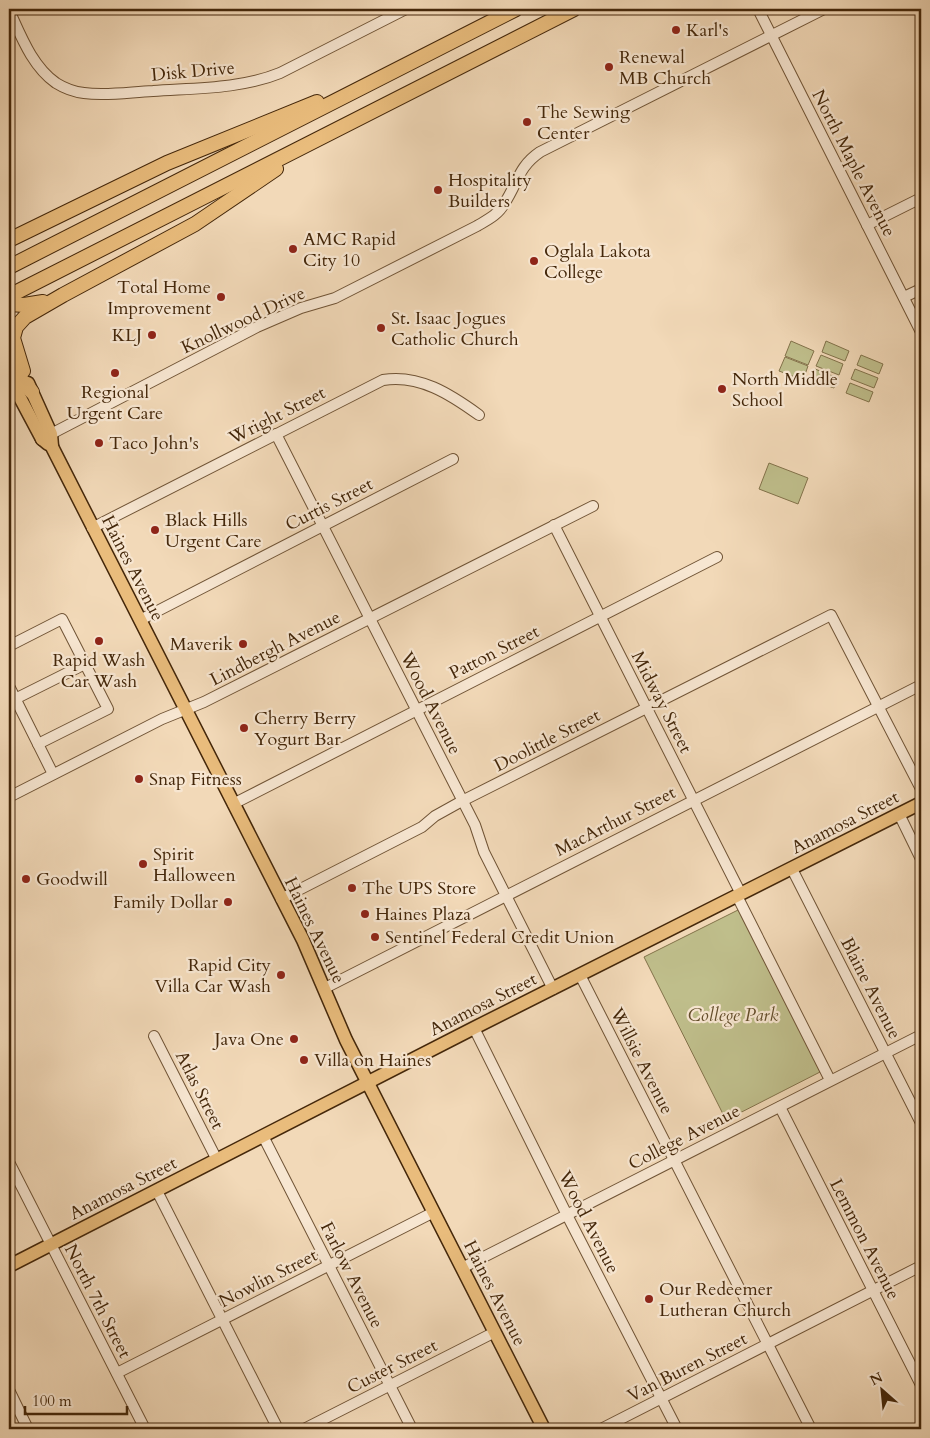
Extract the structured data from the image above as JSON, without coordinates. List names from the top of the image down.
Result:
{
  "streets": {
    "main road": ["Haines Avenue", "Anamosa Street"],
    "street": [
      "Disk Drive",
      "North Maple Avenue",
      "Knollwood Drive",
      "Wright Street",
      "Curtis Street",
      "Lindbergh Avenue",
      "Patton Street",
      "Midway Street",
      "Wood Avenue",
      "Doolittle Street",
      "MacArthur Street",
      "Blaine Avenue",
      "Willsie Avenue",
      "Atlas Street",
      "College Avenue",
      "Lemmon Avenue",
      "Farlow Avenue",
      "Nowlin Street",
      "North 7th Street",
      "Custer Street",
      "Van Buren Street"
    ]
  },
  "crossings": [
    ["North Maple Avenue", "Knollwood Drive"],
    ["Knollwood Drive", "Haines Avenue"],
    ["Wright Street", "Haines Avenue"],
    ["Wright Street", "Wood Avenue"],
    ["Curtis Street", "Haines Avenue"],
    ["Curtis Street", "Wood Avenue"],
    ["Haines Avenue", "Lindbergh Avenue"],
    ["Haines Avenue", "Patton Street"],
    ["Haines Avenue", "Doolittle Street"],
    ["Haines Avenue", "MacArthur Street"],
    ["Haines Avenue", "Anamosa Street"],
    ["Haines Avenue", "College Avenue"],
    ["Haines Avenue", "Nowlin Street"],
    ["Haines Avenue", "Custer Street"],
    ["Lindbergh Avenue", "Midway Street"],
    ["Lindbergh Avenue", "Wood Avenue"],
    ["Patton Street", "Midway Street"],
    ["Patton Street", "Wood Avenue"],
    ["Midway Street", "Doolittle Street"],
    ["Midway Street", "MacArthur Street"],
    ["Midway Street", "Anamosa Street"],
    ["Midway Street", "College Avenue"],
    ["Wood Avenue", "Doolittle Street"],
    ["Wood Avenue", "MacArthur Street"],
    ["Wood Avenue", "Anamosa Street"],
    ["Wood Avenue", "College Avenue"],
    ["Wood Avenue", "Van Buren Street"],
    ["Doolittle Street", "MacArthur Street"],
    ["Anamosa Street", "Blaine Avenue"],
    ["Anamosa Street", "Willsie Avenue"],
    ["Anamosa Street", "Atlas Street"],
    ["Anamosa Street", "Farlow Avenue"],
    ["Anamosa Street", "North 7th Street"],
    ["Blaine Avenue", "College Avenue"],
    ["Willsie Avenue", "College Avenue"],
    ["Willsie Avenue", "Van Buren Street"],
    ["College Avenue", "Lemmon Avenue"],
    ["Lemmon Avenue", "Van Buren Street"],
    ["Farlow Avenue", "Nowlin Street"],
    ["Farlow Avenue", "Custer Street"],
    ["Nowlin Street", "North 7th Street"]
  ],
  "parks": ["College Park"],
  "places": [
    "Karl's",
    "Renewal MB Church",
    "The Sewing Center",
    "Hospitality Builders",
    "AMC Rapid City 10",
    "Oglala Lakota College",
    "Total Home Improvement",
    "St. Isaac Jogues Catholic Church",
    "KLJ",
    "Regional Urgent Care",
    "North Middle School",
    "Taco John's",
    "Black Hills Urgent Care",
    "Rapid Wash Car Wash",
    "Maverik",
    "Cherry Berry Yogurt Bar",
    "Snap Fitness",
    "Spirit Halloween",
    "Goodwill",
    "The UPS Store",
    "Family Dollar",
    "Haines Plaza",
    "Sentinel Federal Credit Union",
    "Rapid City Villa Car Wash",
    "Java One",
    "Villa on Haines",
    "Our Redeemer Lutheran Church"
  ],
  "scale_bar": "100 m",
  "north": "top left"
}
